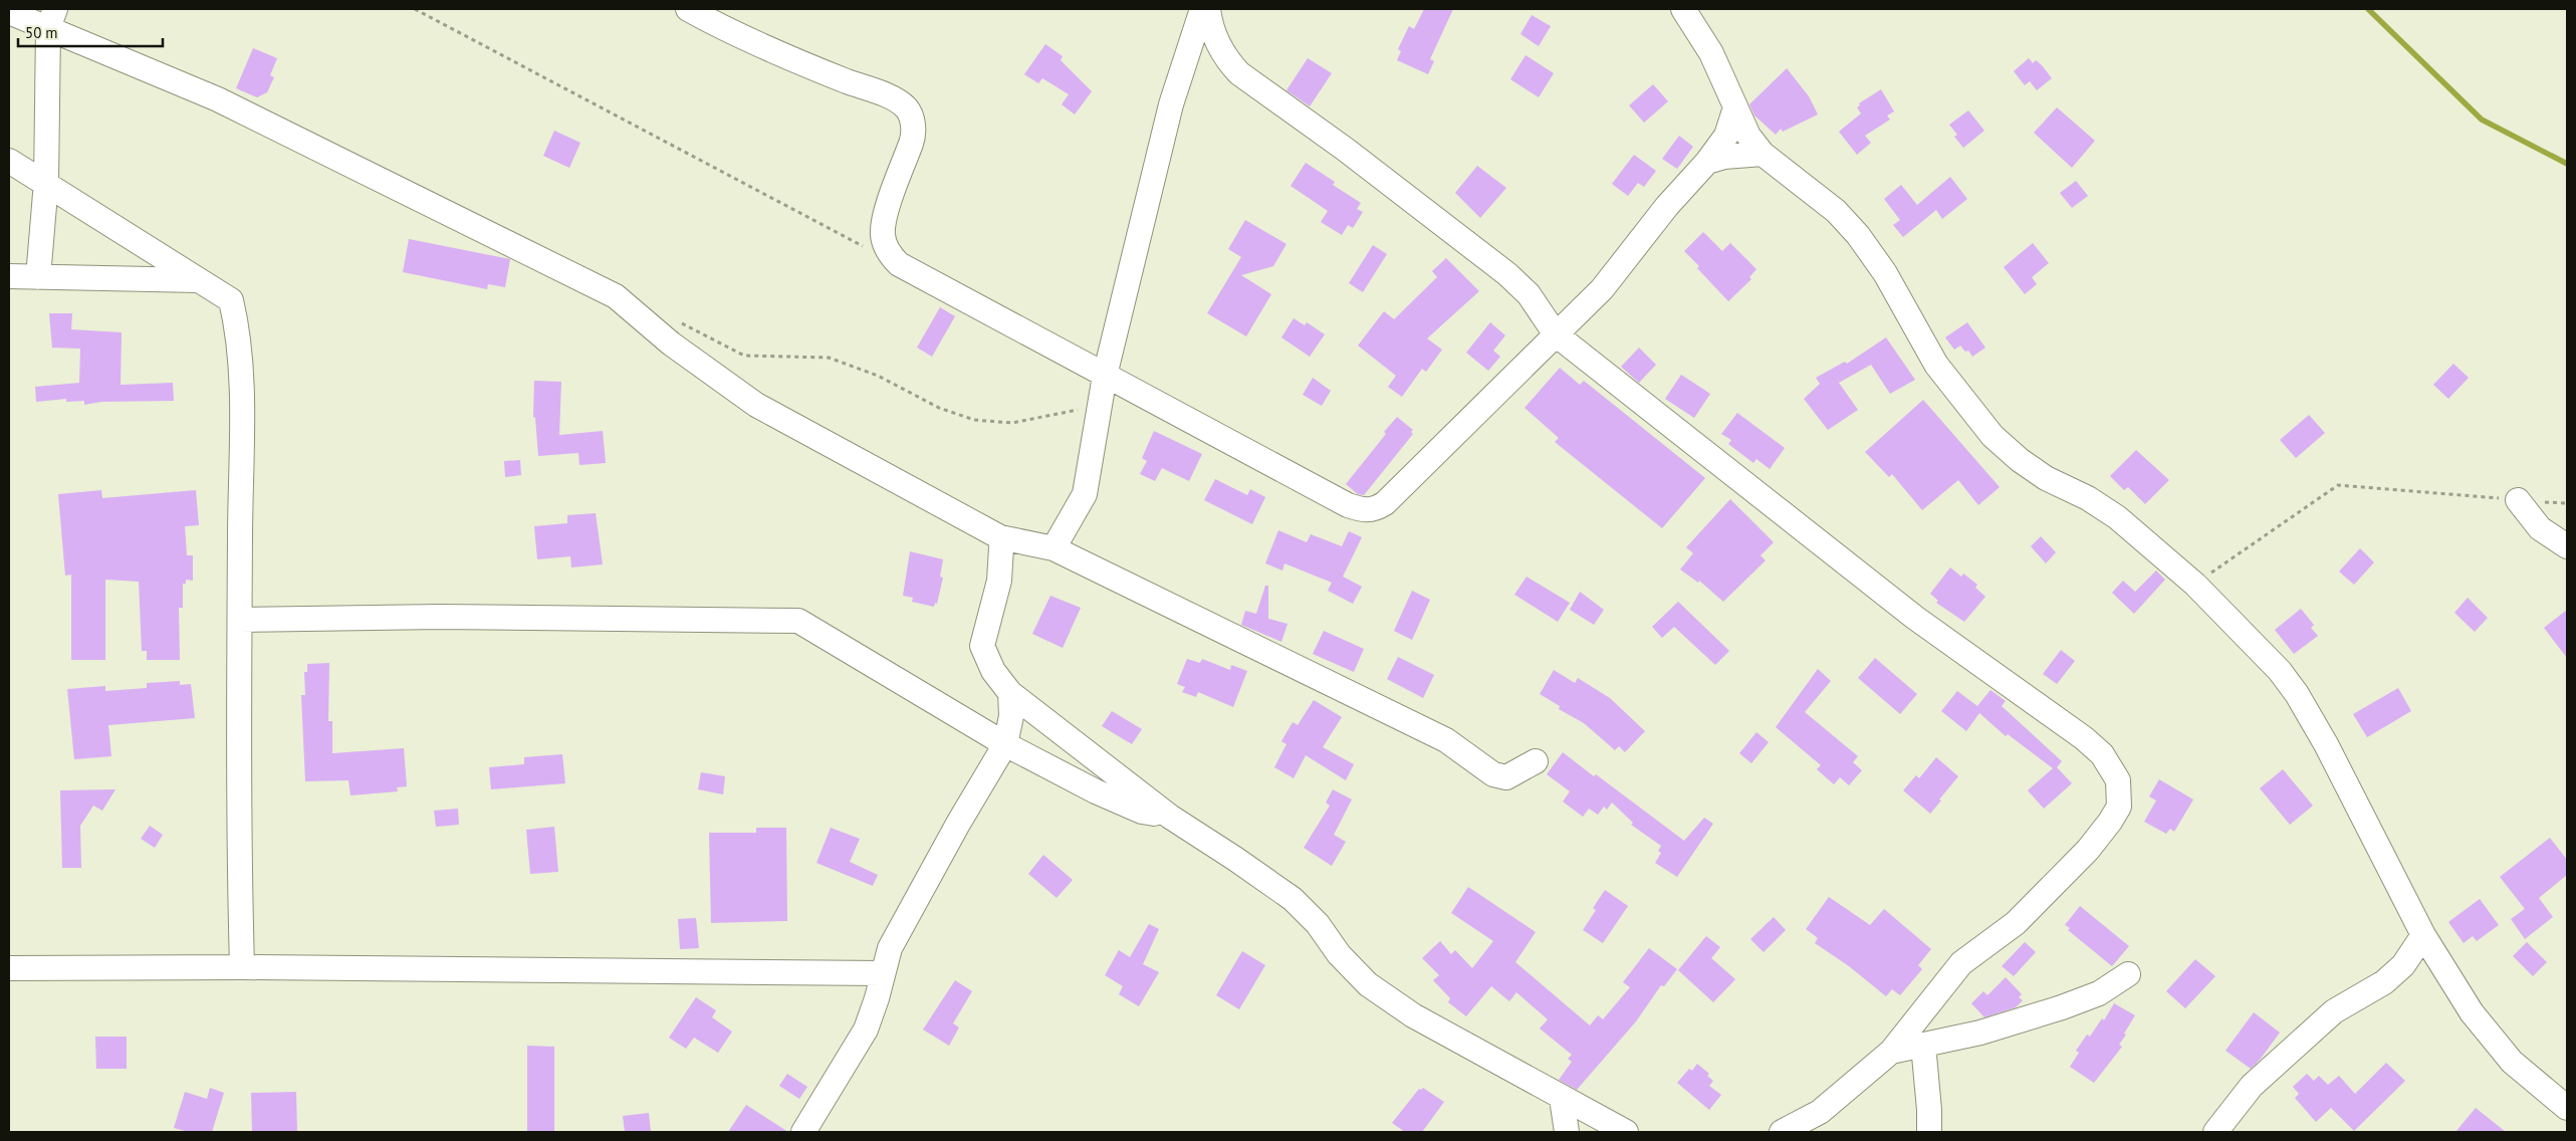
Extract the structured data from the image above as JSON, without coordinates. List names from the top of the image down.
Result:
{
  "scale_bar": "50 m"
}
